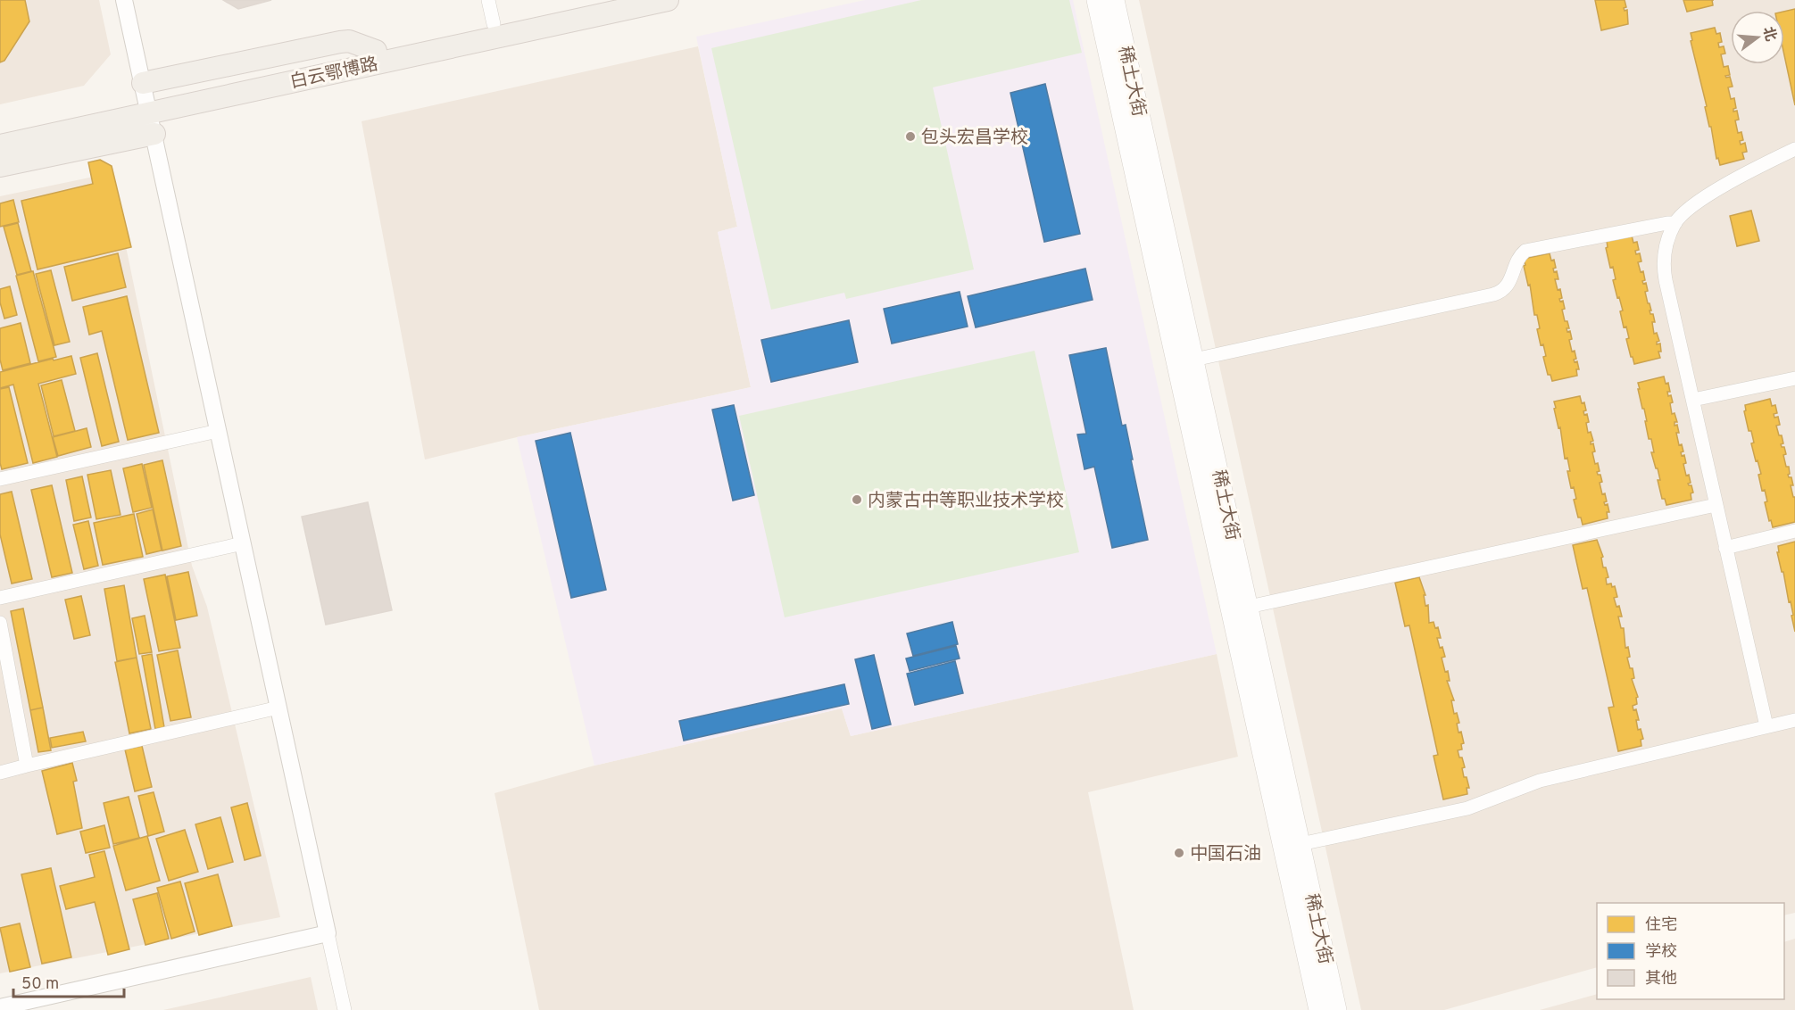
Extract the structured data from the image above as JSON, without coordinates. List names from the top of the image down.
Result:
{
  "streets": {
    "main road": ["白云鄂博路", "稀土大街"]
  },
  "places": ["包头宏昌学校", "内蒙古中等职业技术学校", "中国石油"],
  "legend": ["住宅", "学校", "其他"],
  "scale_bar": "50 m",
  "north": "right"
}
